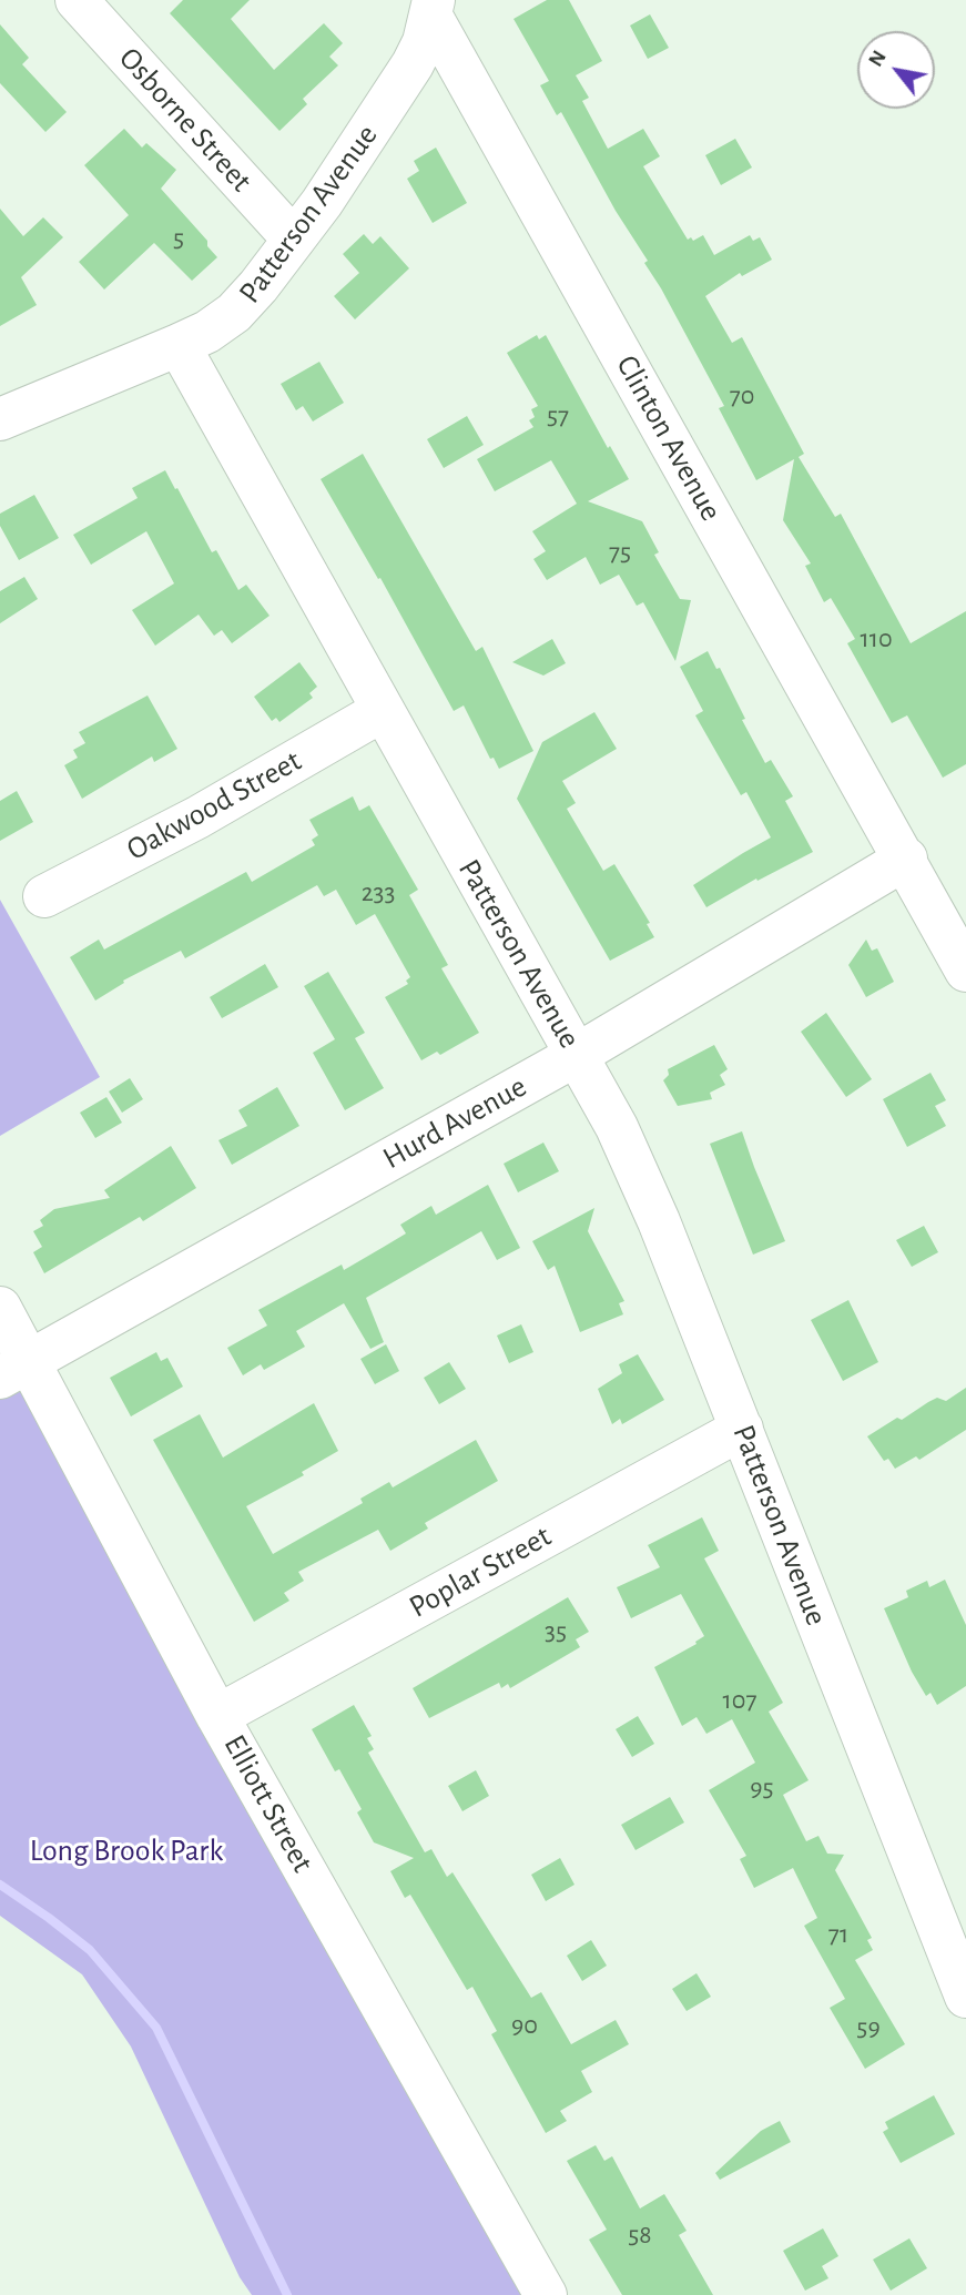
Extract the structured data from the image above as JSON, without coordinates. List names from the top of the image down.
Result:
{
  "streets": {
    "street": [
      "Osborne Street",
      "Patterson Avenue",
      "Clinton Avenue",
      "Oakwood Street",
      "Hurd Avenue",
      "Poplar Street",
      "Elliott Street"
    ]
  },
  "crossings": [
    ["Osborne Street", "Patterson Avenue"],
    ["Patterson Avenue", "Clinton Avenue"],
    ["Patterson Avenue", "Oakwood Street"],
    ["Patterson Avenue", "Hurd Avenue"],
    ["Patterson Avenue", "Poplar Street"],
    ["Clinton Avenue", "Hurd Avenue"],
    ["Hurd Avenue", "Elliott Street"],
    ["Poplar Street", "Elliott Street"]
  ],
  "parks": ["Long Brook Park"],
  "house_numbers": [
    "5",
    "70",
    "57",
    "75",
    "110",
    "233",
    "35",
    "107",
    "95",
    "71",
    "90",
    "59",
    "58"
  ],
  "north": "top left"
}
